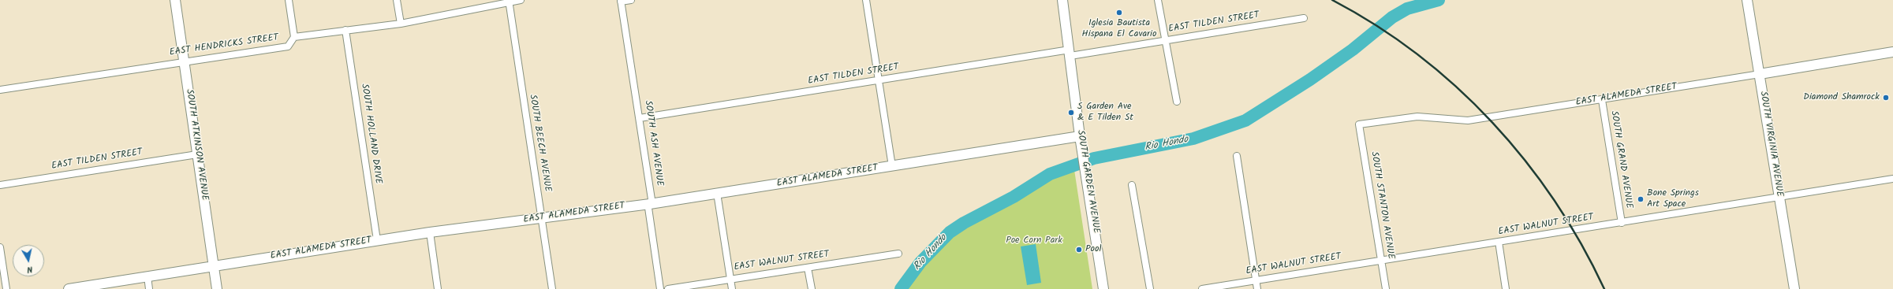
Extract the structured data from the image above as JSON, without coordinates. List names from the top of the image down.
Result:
{
  "streets": {
    "street": [
      "EAST TILDEN STREET",
      "EAST HENDRICKS STREET",
      "EAST ALAMEDA STREET",
      "SOUTH HOLLAND DRIVE",
      "SOUTH BEECH AVENUE",
      "SOUTH ASH AVENUE",
      "SOUTH VIRGINIA AVENUE",
      "SOUTH ATKINSON AVENUE",
      "SOUTH GRAND AVENUE",
      "SOUTH GARDEN AVENUE",
      "SOUTH STANTON AVENUE",
      "EAST WALNUT STREET"
    ]
  },
  "crossings": [
    ["EAST TILDEN STREET", "SOUTH ASH AVENUE"],
    ["EAST TILDEN STREET", "SOUTH ATKINSON AVENUE"],
    ["EAST TILDEN STREET", "SOUTH GARDEN AVENUE"],
    ["EAST HENDRICKS STREET", "SOUTH ATKINSON AVENUE"],
    ["EAST ALAMEDA STREET", "SOUTH HOLLAND DRIVE"],
    ["EAST ALAMEDA STREET", "SOUTH BEECH AVENUE"],
    ["EAST ALAMEDA STREET", "SOUTH ASH AVENUE"],
    ["EAST ALAMEDA STREET", "SOUTH VIRGINIA AVENUE"],
    ["EAST ALAMEDA STREET", "SOUTH ATKINSON AVENUE"],
    ["EAST ALAMEDA STREET", "SOUTH GRAND AVENUE"],
    ["EAST ALAMEDA STREET", "SOUTH GARDEN AVENUE"],
    ["EAST ALAMEDA STREET", "SOUTH STANTON AVENUE"],
    ["SOUTH VIRGINIA AVENUE", "EAST WALNUT STREET"],
    ["SOUTH GRAND AVENUE", "EAST WALNUT STREET"],
    ["SOUTH STANTON AVENUE", "EAST WALNUT STREET"]
  ],
  "water": ["Rio Hondo"],
  "parks": ["Poe Corn Park"],
  "places": [
    "Iglesia Bautista Hispana El Cavario",
    "Diamond Shamrock",
    "S Garden Ave & E Tilden St",
    "Bone Springs Art Space",
    "Pool"
  ],
  "north": "bottom"
}
